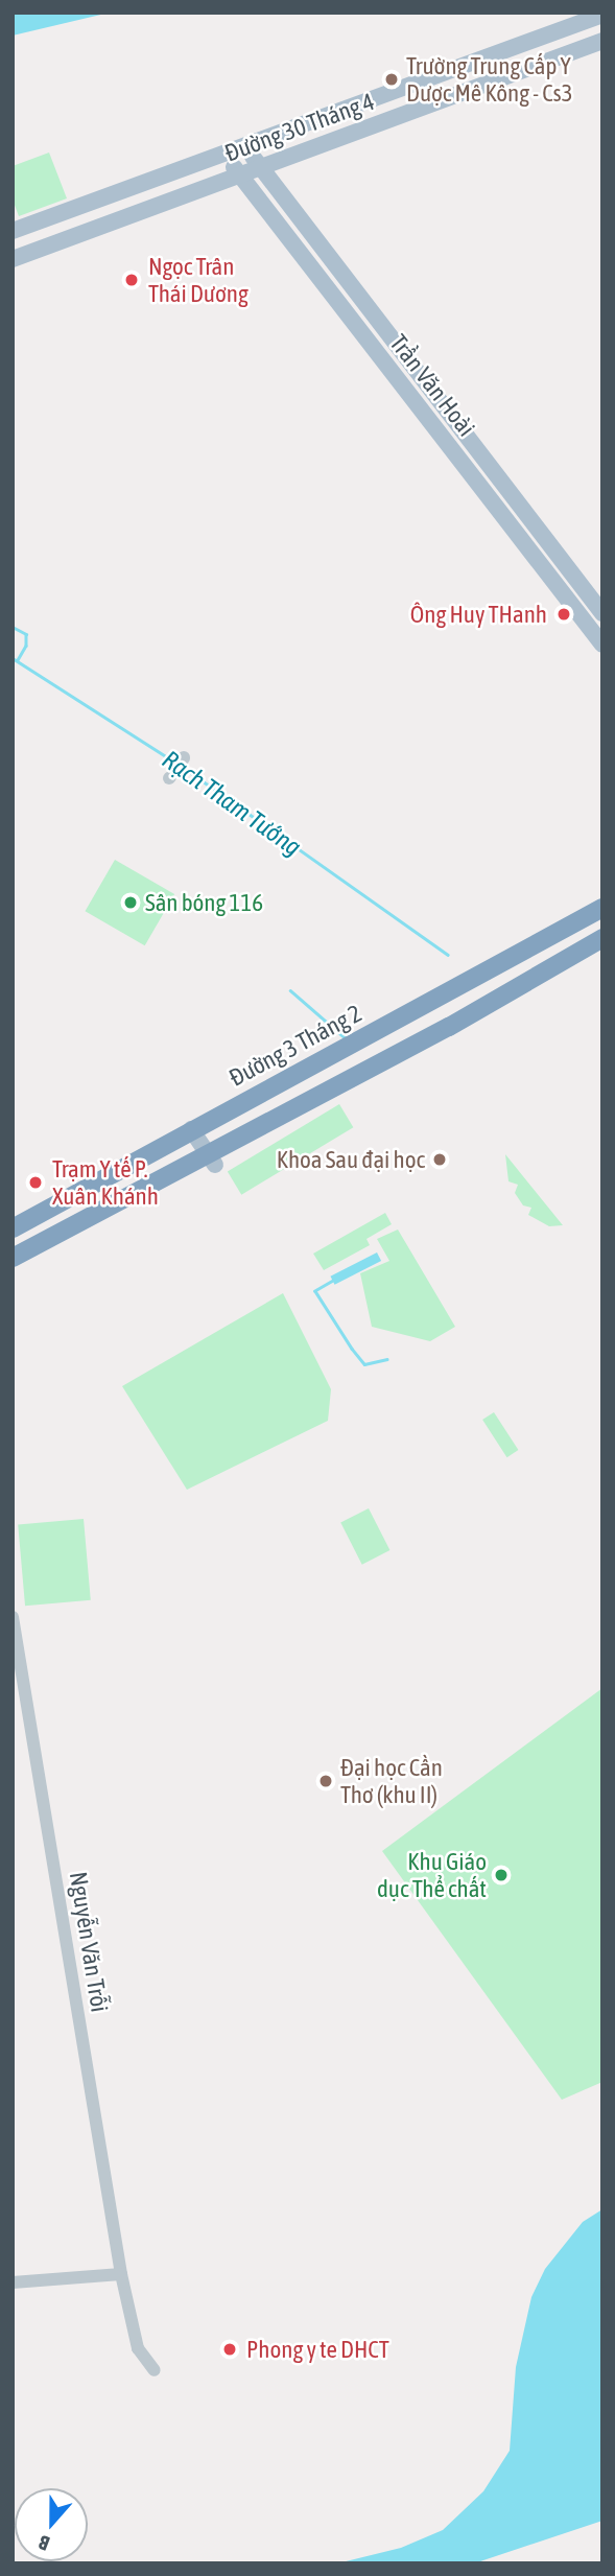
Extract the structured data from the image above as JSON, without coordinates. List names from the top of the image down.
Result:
{
  "streets": {
    "highway": ["Đường 3 Tháng 2"],
    "main road": ["Đường 30 Tháng 4", "Trần Văn Hoài"],
    "street": ["Nguyễn Văn Trỗi"]
  },
  "crossings": [
    ["Đường 30 Tháng 4", "Trần Văn Hoài"]
  ],
  "water": ["Rạch Tham Tướng"],
  "places": [
    "Trường Trung Cấp Y Dược Mê Kông - Cs3",
    "Ngọc Trân Thái Dương",
    "Ông Huy THanh",
    "Sân bóng 116",
    "Khoa Sau đại học",
    "Trạm Y tế P. Xuân Khánh",
    "Đại học Cần Thơ (khu II)",
    "Khu Giáo dục Thể chất",
    "Phong y te DHCT"
  ],
  "north": "bottom"
}
